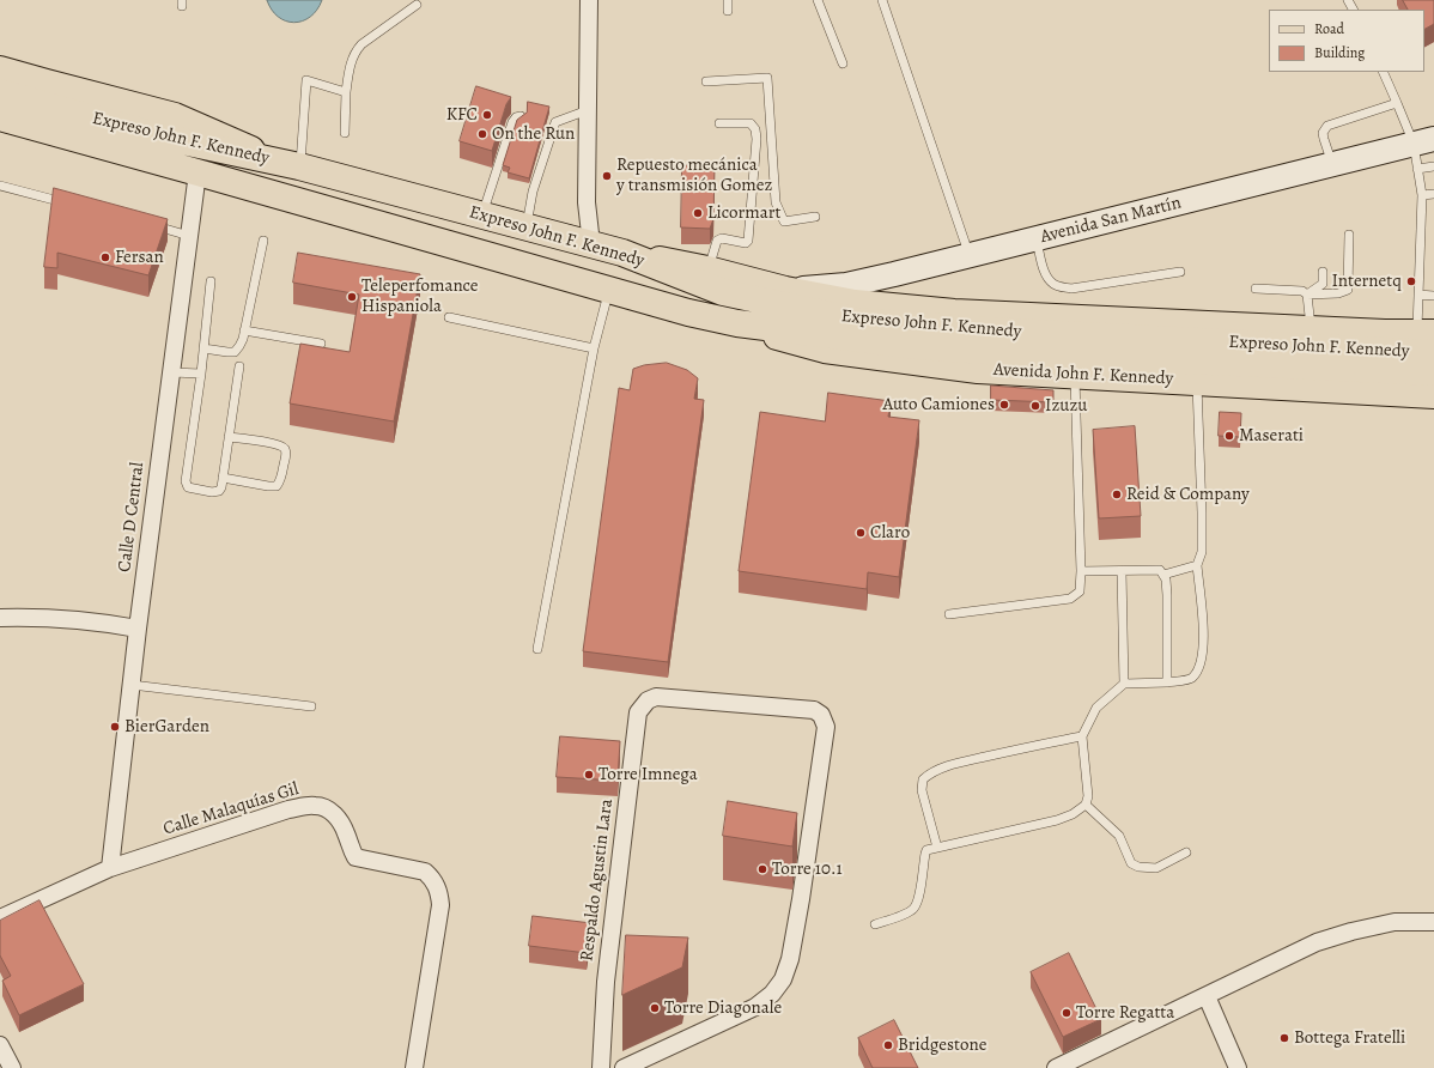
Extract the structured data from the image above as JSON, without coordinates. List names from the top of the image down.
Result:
{
  "streets": {
    "main road": ["Expreso John F. Kennedy", "Avenida San Martín", "Avenida John F. Kennedy"],
    "street": ["Calle D Central", "Calle Malaquías Gil", "Respaldo Agustin Lara"]
  },
  "crossings": [
    ["Expreso John F. Kennedy", "Avenida John F. Kennedy"],
    ["Expreso John F. Kennedy", "Calle D Central"],
    ["Calle D Central", "Calle Malaquías Gil"]
  ],
  "places": [
    "KFC",
    "On the Run",
    "Repuesto mecánica y transmisión Gomez",
    "Licormart",
    "Fersan",
    "Internetq",
    "Teleperfomance Hispaniola",
    "Auto Camiones",
    "Izuzu",
    "Maserati",
    "Reid & Company",
    "Claro",
    "BierGarden",
    "Torre Imnega",
    "Torre 10.1",
    "Torre Diagonale",
    "Torre Regatta",
    "Bottega Fratelli",
    "Bridgestone"
  ],
  "legend": ["Road", "Building"]
}
